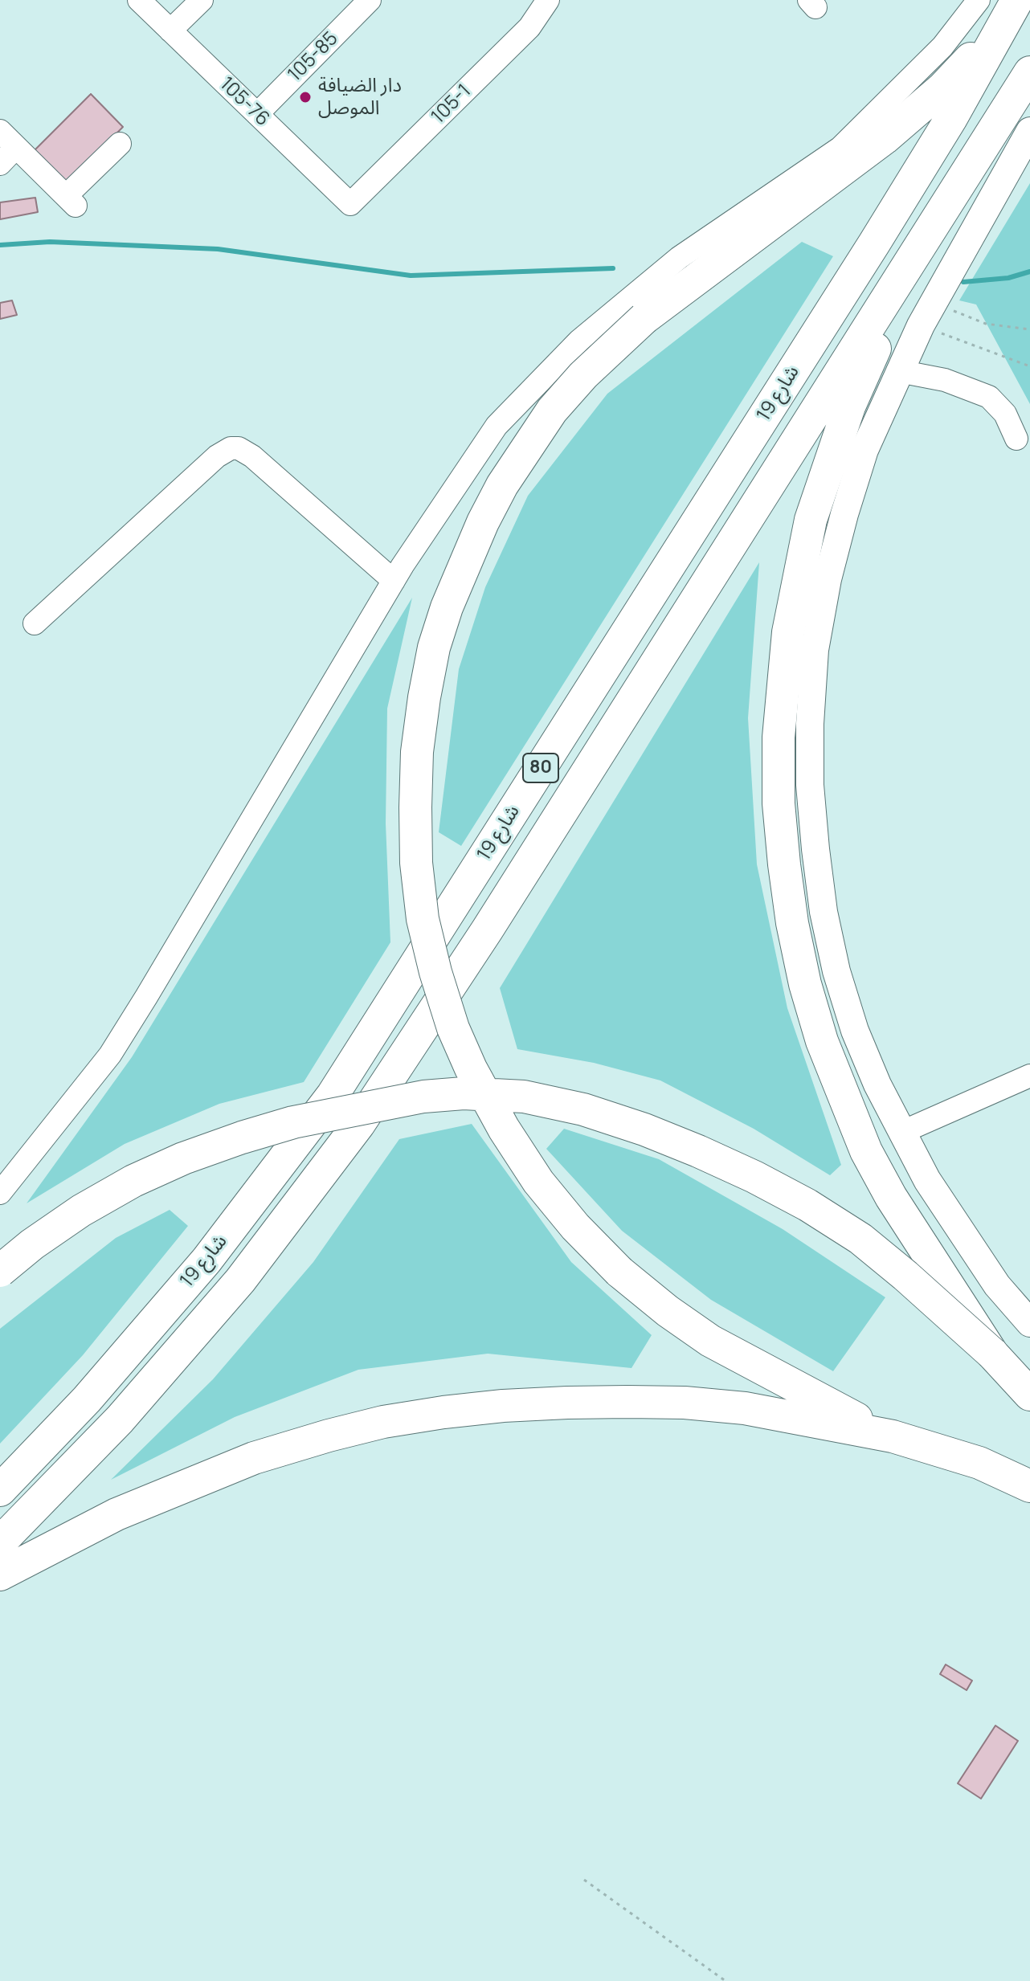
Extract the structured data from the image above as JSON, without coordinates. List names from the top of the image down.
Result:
{
  "streets": {
    "highway": ["شارع 19", "80"],
    "street": ["105-85", "105-76", "105-1"]
  },
  "crossings": [
    ["105-85", "105-76"],
    ["105-76", "105-1"]
  ],
  "places": ["دار الضيافة الموصل"]
}
